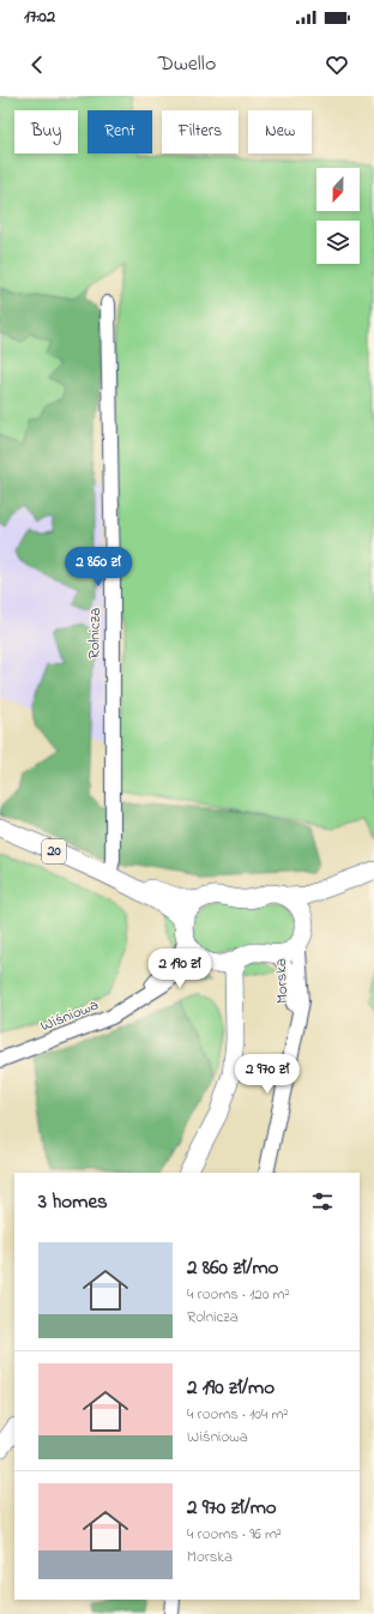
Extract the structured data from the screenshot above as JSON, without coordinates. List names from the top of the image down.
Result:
{
  "streets": {
    "main road": ["20"],
    "street": ["Rolnicza", "Morska", "Wiśniowa"]
  },
  "crossings": [
    ["Rolnicza", "20"],
    ["20", "Morska"],
    ["20", "Wiśniowa"]
  ],
  "north": "bottom",
  "page": {
    "status": "17:02",
    "header": "Dwello",
    "chip": [
      "Buy",
      "Rent",
      "Filters",
      "New"
    ],
    "price": ["2 860 zł", "2 190 zł", "2 970 zł"],
    "heading": "3 homes",
    "list": [
      {
        "name": "2 860 zł/mo",
        "note": "4 rooms · 120 m² · Rolnicza"
      },
      {
        "name": "2 190 zł/mo",
        "note": "4 rooms · 104 m² · Wiśniowa"
      },
      {
        "name": "2 970 zł/mo",
        "note": "4 rooms · 96 m² · Morska"
      }
    ]
  }
}
